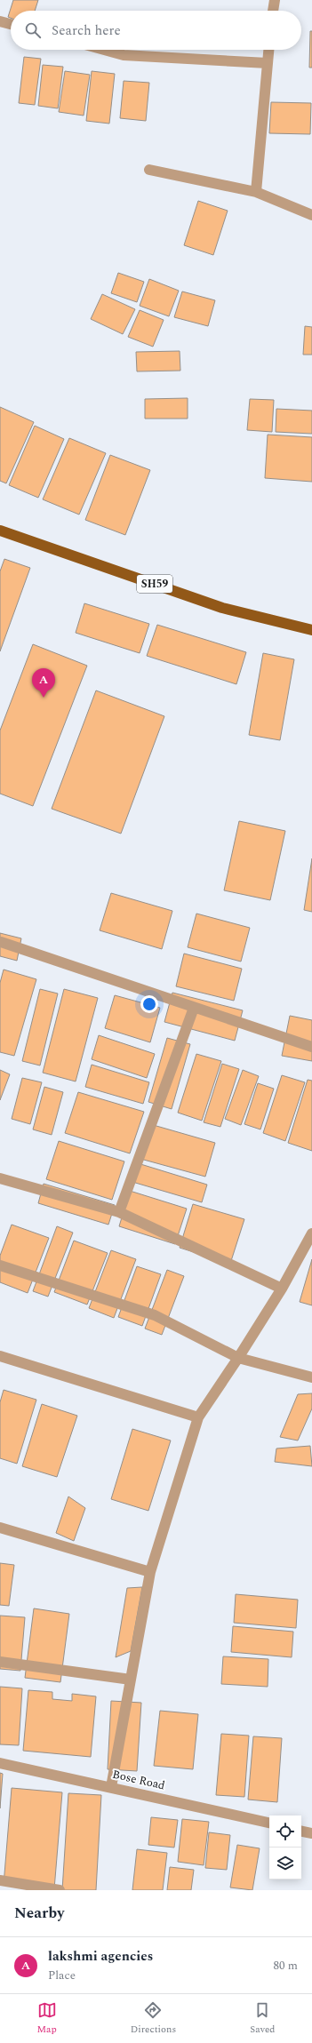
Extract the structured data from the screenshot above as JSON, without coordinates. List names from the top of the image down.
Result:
{
  "streets": {
    "main road": ["SH59"],
    "street": ["Bose Road"]
  },
  "page": {
    "search": "Search here",
    "pins": "A",
    "heading": "Nearby",
    "list": [
      {
        "mark": "A",
        "name": "lakshmi agencies",
        "note": "Place",
        "value": "80 m"
      }
    ],
    "nav": ["Map", "Directions", "Saved"]
  }
}
